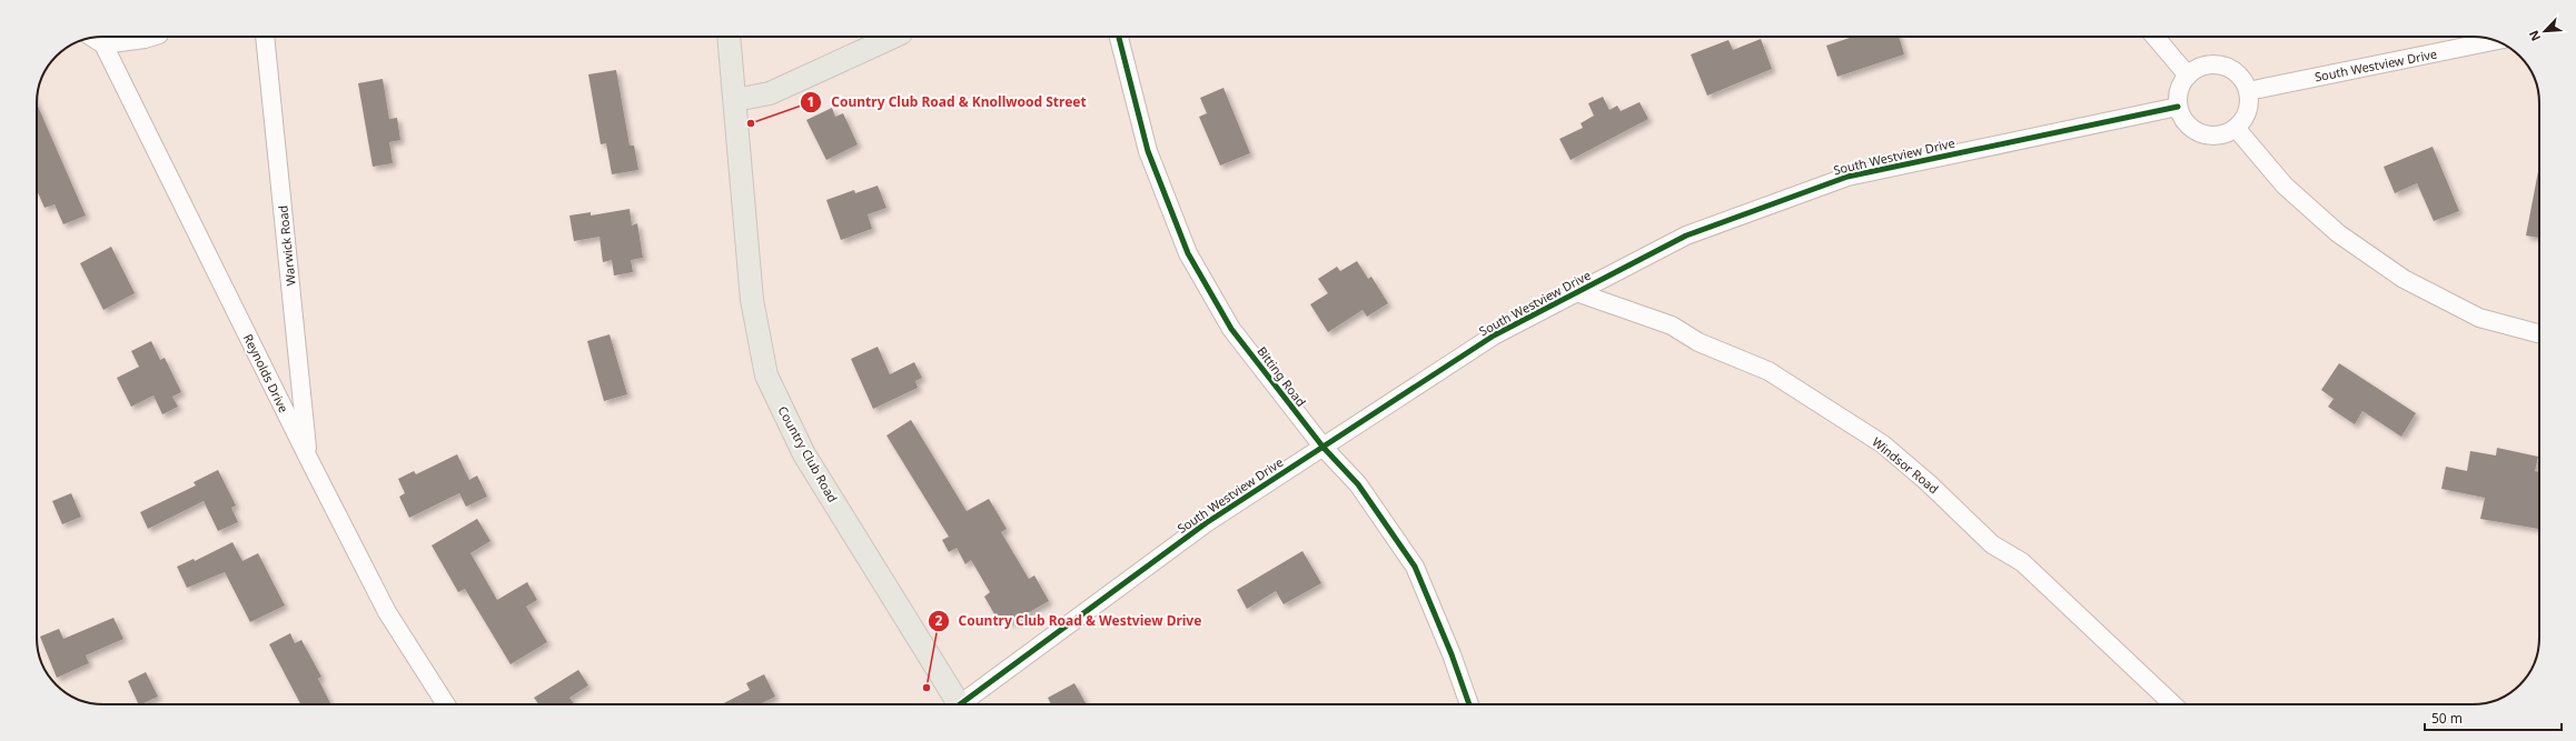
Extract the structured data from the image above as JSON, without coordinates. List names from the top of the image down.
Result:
{
  "streets": {
    "main road": ["Country Club Road"],
    "street": [
      "South Westview Drive",
      "Warwick Road",
      "Reynolds Drive",
      "Bitting Road",
      "Windsor Road"
    ]
  },
  "crossings": [
    ["South Westview Drive", "Bitting Road"],
    ["South Westview Drive", "Windsor Road"],
    ["Warwick Road", "Reynolds Drive"]
  ],
  "places": ["Country Club Road & Knollwood Street", "Country Club Road & Westview Drive"],
  "scale_bar": "50 m",
  "north": "bottom left"
}
